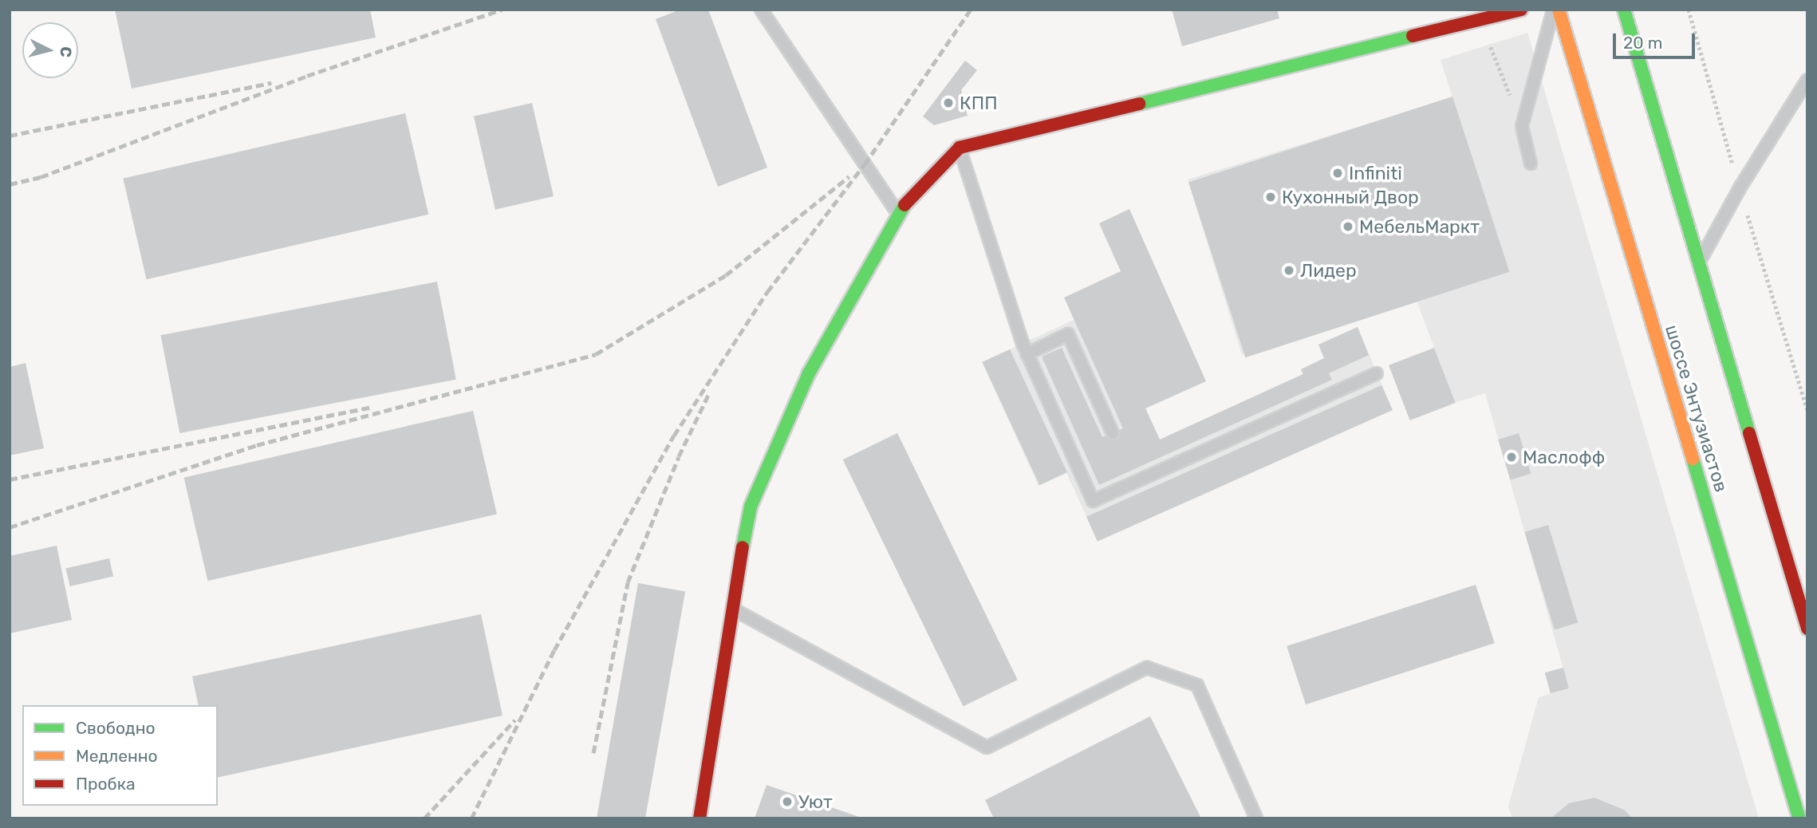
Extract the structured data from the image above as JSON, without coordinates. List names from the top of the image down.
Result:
{
  "streets": {
    "main road": ["шоссе Энтузиастов"]
  },
  "places": [
    "КПП",
    "Infiniti",
    "Кухонный Двор",
    "МебельМаркт",
    "Лидер",
    "Маслофф",
    "Уют"
  ],
  "legend": ["Свободно", "Медленно", "Пробка"],
  "scale_bar": "20 m",
  "north": "right"
}
